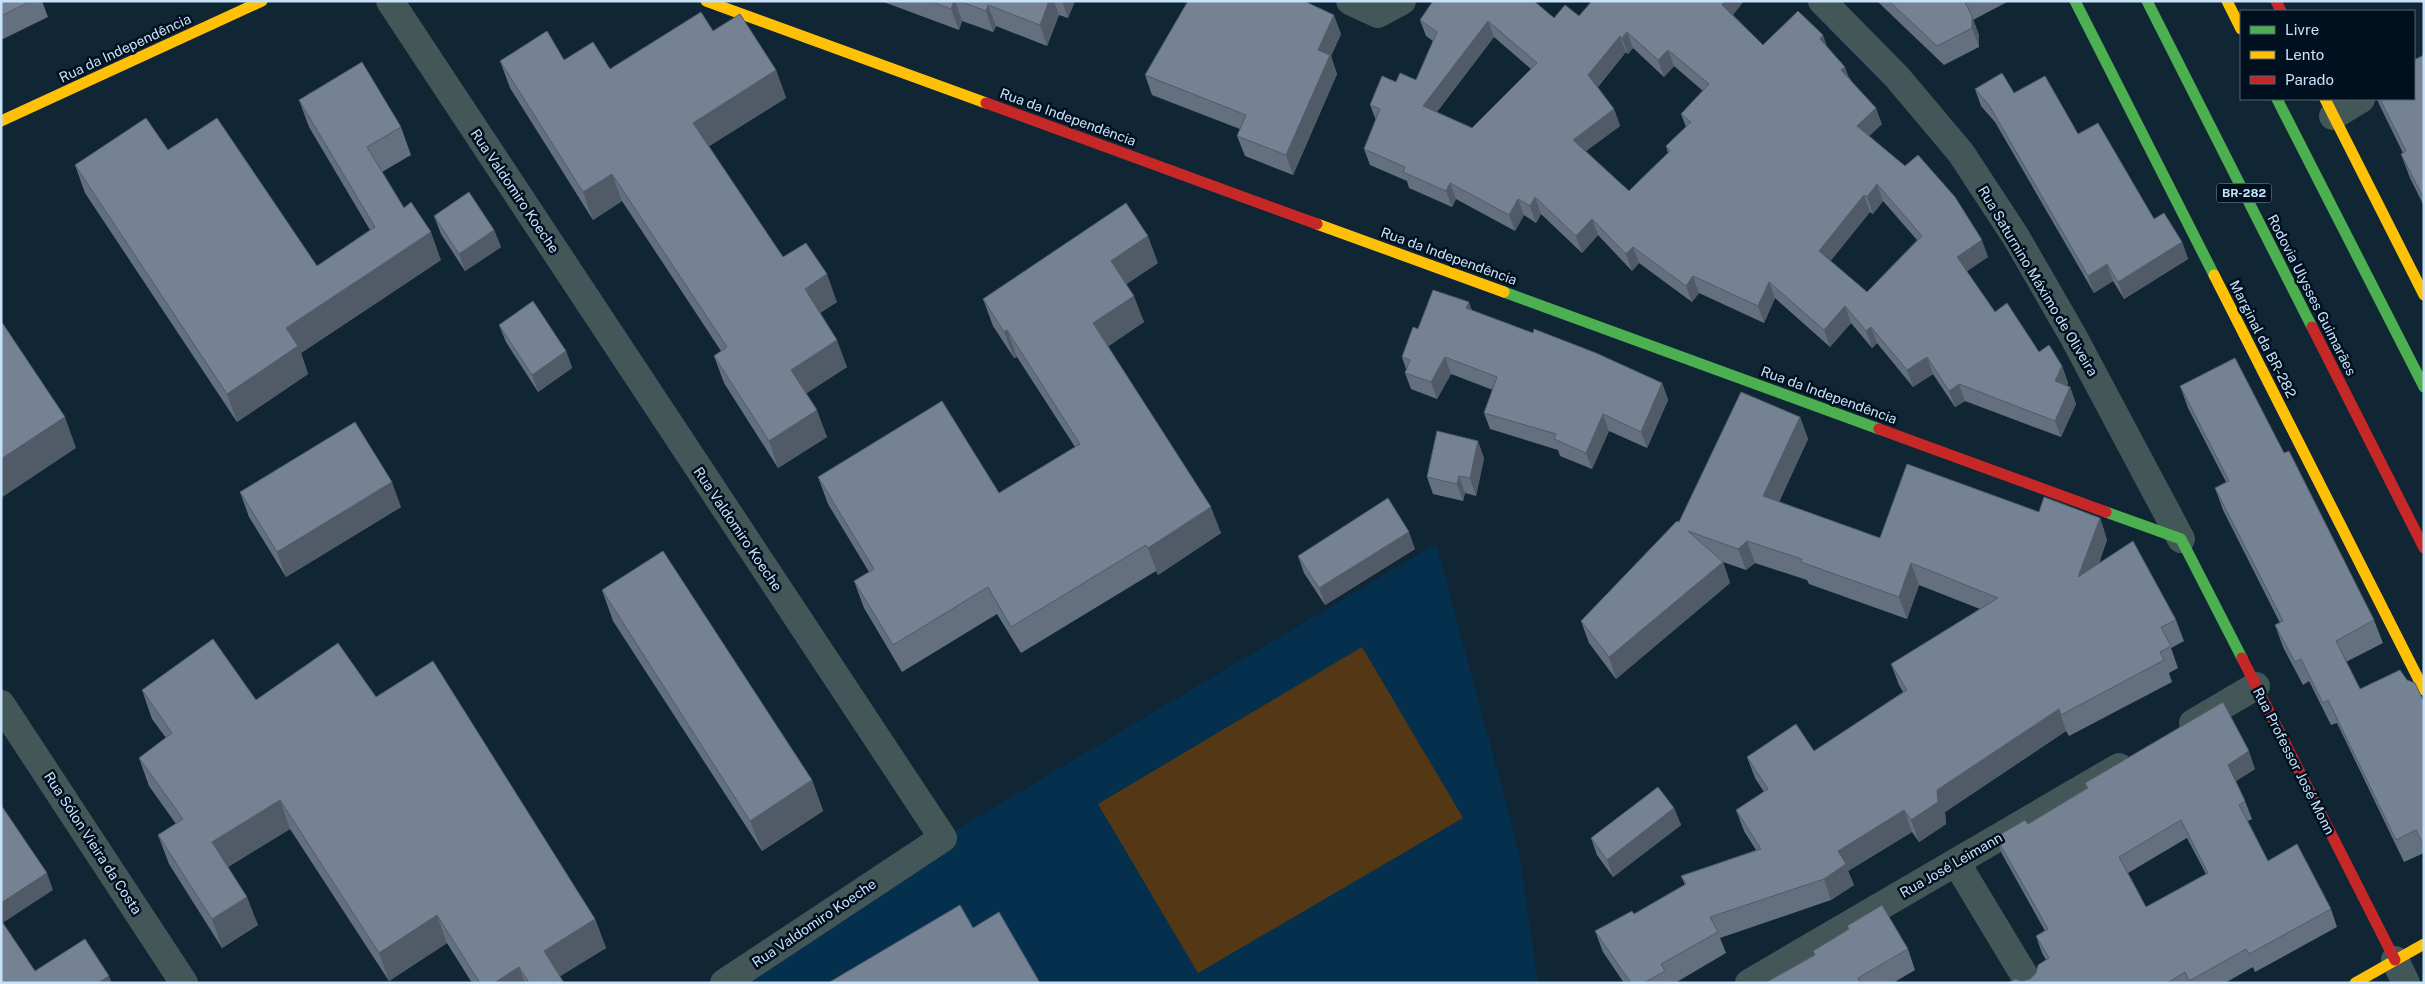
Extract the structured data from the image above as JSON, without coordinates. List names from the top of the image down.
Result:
{
  "streets": {
    "main road": [
      "Rua da Independência",
      "BR-282",
      "Rodovia Ulysses Guimarães",
      "Marginal da BR-282",
      "Rua Professor José Monn"
    ],
    "street": [
      "Rua Valdomiro Koeche",
      "Rua Saturnino Máximo de Oliveira",
      "Rua Sólon Vieira da Costa",
      "Rua José Leimann"
    ]
  },
  "crossings": [
    ["Rua da Independência", "Rua Saturnino Máximo de Oliveira"],
    ["Rua da Independência", "Rua Professor José Monn"],
    ["Rua Saturnino Máximo de Oliveira", "Rua Professor José Monn"]
  ],
  "legend": ["Livre", "Lento", "Parado"]
}
